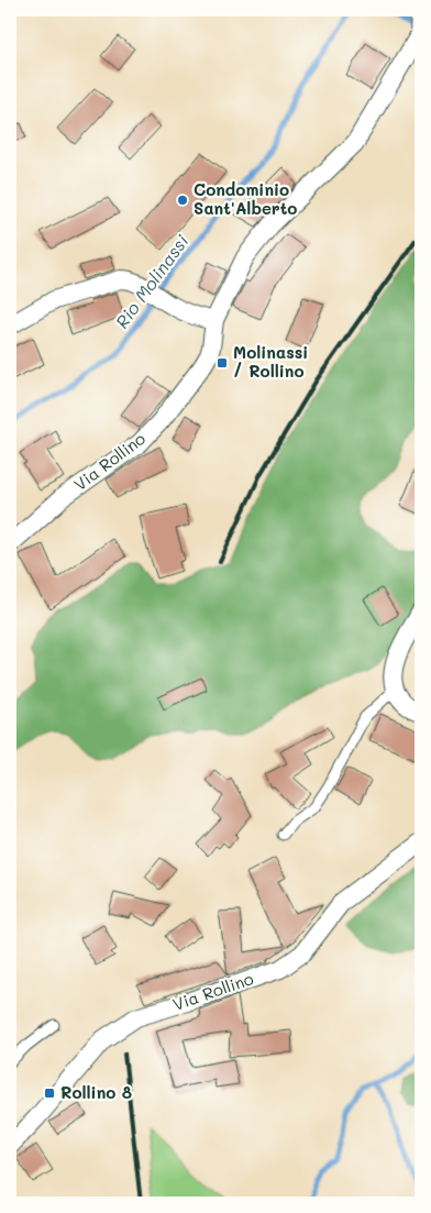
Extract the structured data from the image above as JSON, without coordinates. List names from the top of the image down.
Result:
{
  "streets": {
    "street": ["Via Rollino"]
  },
  "water": ["Rio Molinassi"],
  "places": {
    "other": ["Condominio Sant'Alberto"],
    "transit": ["Molinassi / Rollino", "Rollino 8"]
  }
}
